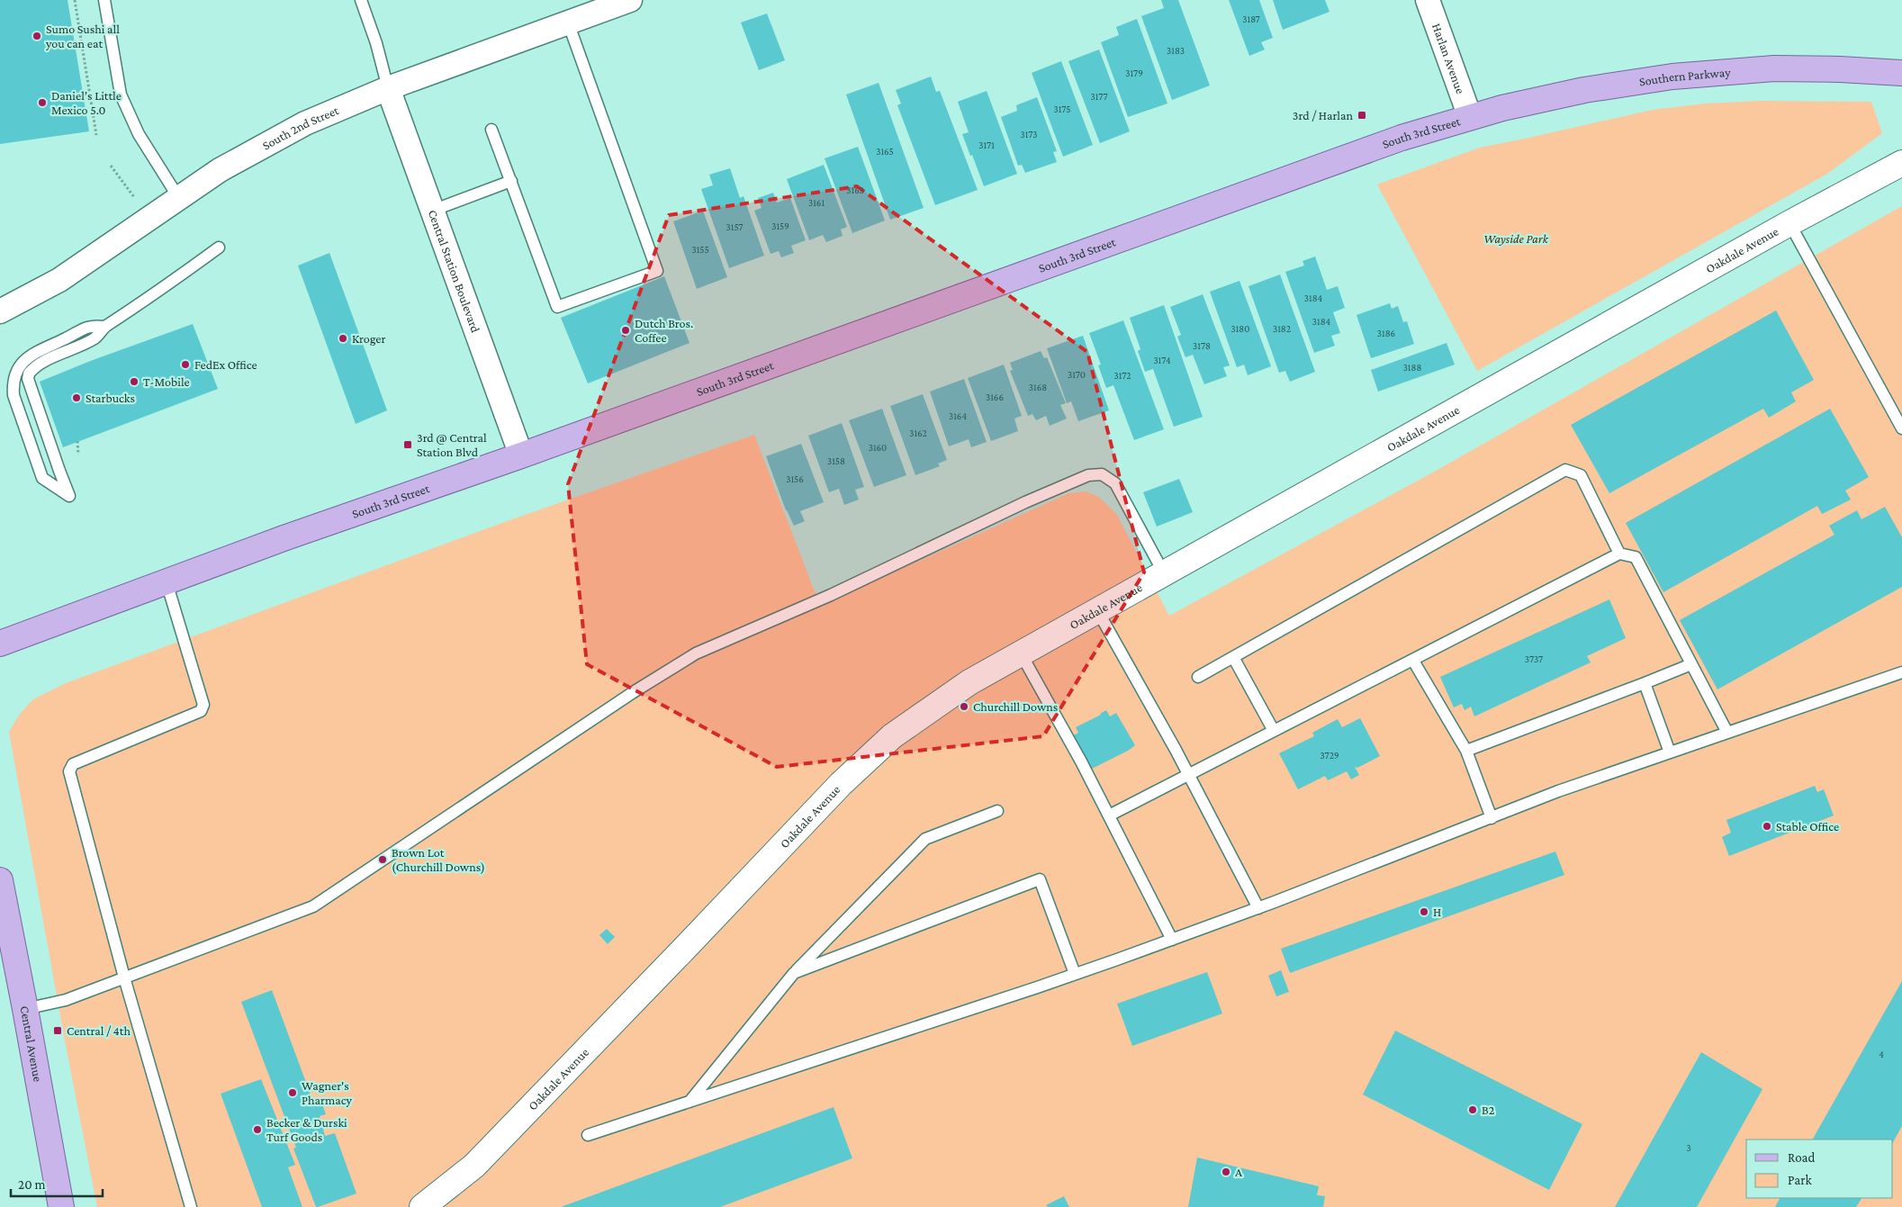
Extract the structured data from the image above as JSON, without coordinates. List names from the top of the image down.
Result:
{
  "streets": {
    "main road": [
      "Southern Parkway",
      "South 3rd Street",
      "Oakdale Avenue",
      "Central Avenue"
    ],
    "street": ["Harlan Avenue", "South 2nd Street", "Central Station Boulevard"]
  },
  "crossings": [
    ["Harlan Avenue", "Southern Parkway"],
    ["Harlan Avenue", "South 3rd Street"],
    ["Southern Parkway", "South 3rd Street"],
    ["South 2nd Street", "Central Station Boulevard"],
    ["South 3rd Street", "Central Station Boulevard"]
  ],
  "parks": ["Wayside Park"],
  "places": {
    "other": [
      "Sumo Sushi all you can eat",
      "Daniel’s Little Mexico 5.0",
      "Dutch Bros. Coffee",
      "Kroger",
      "FedEx Office",
      "T-Mobile",
      "Starbucks",
      "Churchill Downs",
      "Stable Office",
      "Brown Lot (Churchill Downs)",
      "H",
      "Wagner's Pharmacy",
      "B2",
      "Becker & Durski Turf Goods",
      "A"
    ],
    "transit": ["3rd / Harlan", "3rd @ Central Station Blvd", "Central / 4th"]
  },
  "house_numbers": [
    "3187",
    "3183",
    "3179",
    "3177",
    "3175",
    "3173",
    "3171",
    "3165",
    "3163",
    "3161",
    "3159",
    "3157",
    "3155",
    "3184",
    "3184",
    "3180",
    "3182",
    "3186",
    "3178",
    "3174",
    "3188",
    "3170",
    "3172",
    "3168",
    "3166",
    "3164",
    "3162",
    "3160",
    "3158",
    "3156",
    "3737",
    "3729",
    "4",
    "3"
  ],
  "legend": ["Road", "Park"],
  "scale_bar": "20 m"
}
